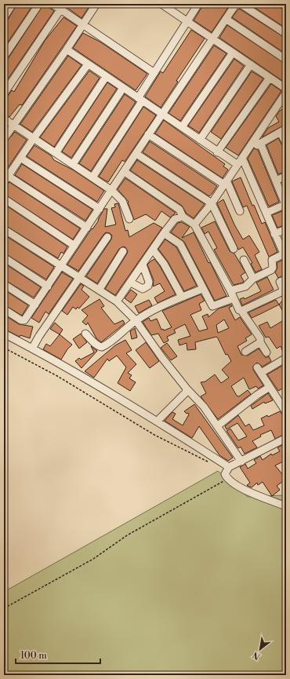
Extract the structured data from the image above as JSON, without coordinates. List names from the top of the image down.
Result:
{
  "scale_bar": "100 m",
  "north": "bottom left"
}
